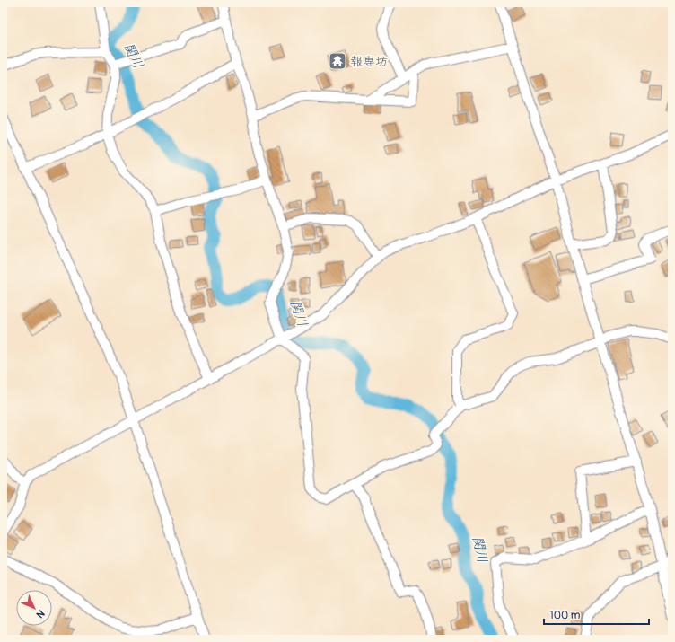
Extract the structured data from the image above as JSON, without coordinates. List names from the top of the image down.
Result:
{
  "water": ["関川"],
  "places": {
    "temple": ["報専坊"]
  },
  "scale_bar": "100 m",
  "north": "bottom right"
}
